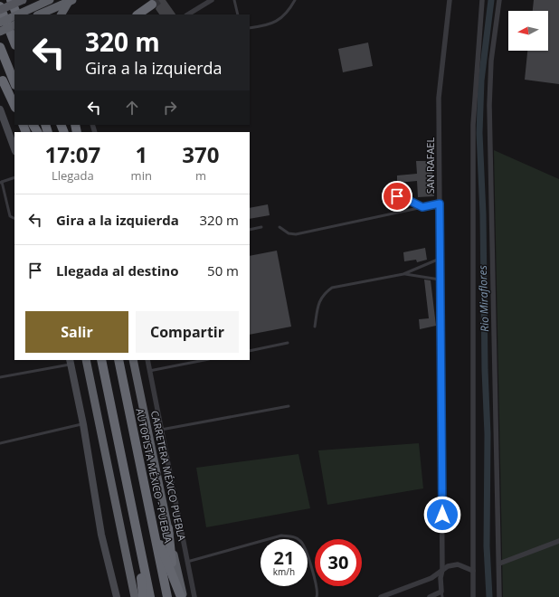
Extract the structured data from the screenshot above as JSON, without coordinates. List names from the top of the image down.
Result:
{
  "streets": {
    "highway": ["AUTOPISTA MÉXICO - PUEBLA", "CARRETERA MÉXICO PUEBLA"],
    "street": ["SAN RAFAEL"]
  },
  "water": ["Rio Miraflores"],
  "north": "left",
  "page": {
    "turn": ["320 m", "Gira a la izquierda"],
    "eta": [
      "17:07",
      "Llegada",
      "1",
      "min",
      "370",
      "m"
    ],
    "list": [
      {
        "name": "Gira a la izquierda",
        "value": "320 m"
      },
      {
        "name": "Llegada al destino",
        "value": "50 m"
      }
    ],
    "buttons": ["Salir", "Compartir"],
    "speed": "21 km/h",
    "limit": "30"
  }
}
